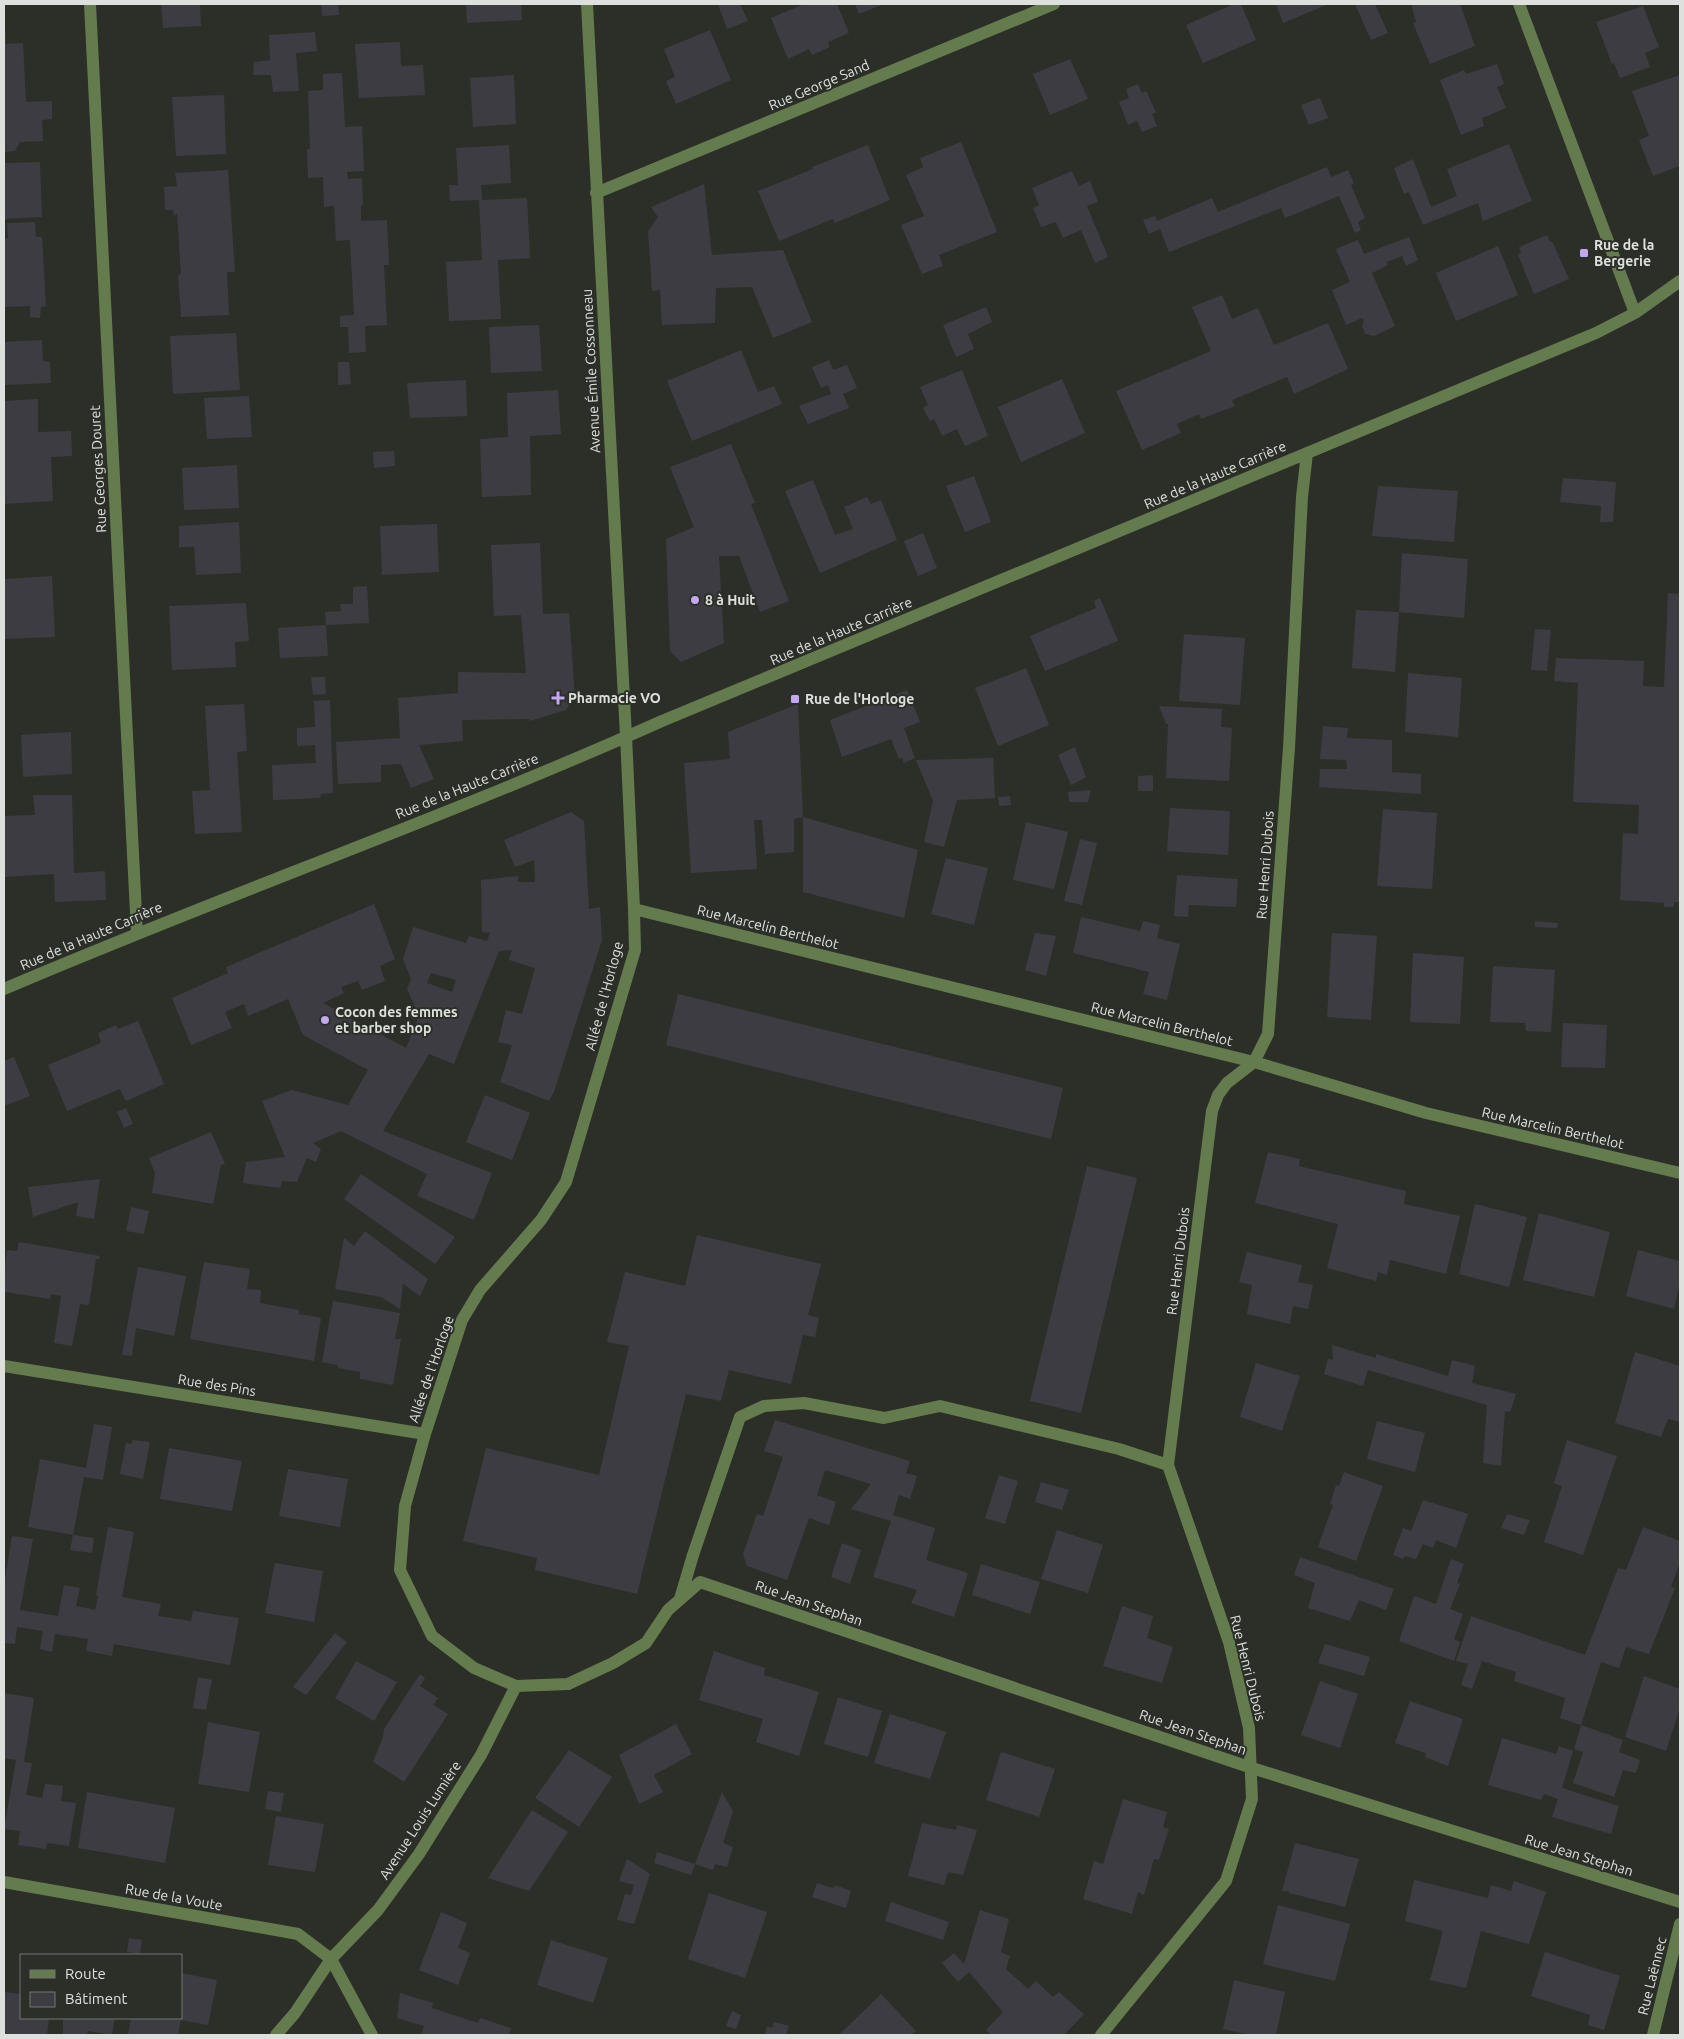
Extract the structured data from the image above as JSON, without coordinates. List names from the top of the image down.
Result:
{
  "streets": {
    "street": [
      "Rue George Sand",
      "Avenue Émile Cossonneau",
      "Rue Georges Douret",
      "Rue de la Haute Carrière",
      "Rue Henri Dubois",
      "Rue Marcelin Berthelot",
      "Allée de l'Horloge",
      "Rue des Pins",
      "Rue Jean Stephan",
      "Avenue Louis Lumière",
      "Rue de la Voute",
      "Rue Laënnec"
    ]
  },
  "crossings": [
    ["Rue George Sand", "Avenue Émile Cossonneau"],
    ["Avenue Émile Cossonneau", "Rue de la Haute Carrière"],
    ["Avenue Émile Cossonneau", "Allée de l'Horloge"],
    ["Rue Georges Douret", "Rue de la Haute Carrière"],
    ["Rue de la Haute Carrière", "Rue Henri Dubois"],
    ["Rue de la Haute Carrière", "Allée de l'Horloge"],
    ["Rue Henri Dubois", "Rue Marcelin Berthelot"],
    ["Rue Henri Dubois", "Rue Jean Stephan"],
    ["Rue Marcelin Berthelot", "Allée de l'Horloge"],
    ["Allée de l'Horloge", "Rue des Pins"],
    ["Allée de l'Horloge", "Rue Jean Stephan"],
    ["Allée de l'Horloge", "Avenue Louis Lumière"],
    ["Avenue Louis Lumière", "Rue de la Voute"]
  ],
  "places": {
    "transit": ["Rue de la Bergerie", "Rue de l'Horloge"],
    "other": ["8 à Huit", "Cocon des femmes et barber shop"],
    "health": ["Pharmacie VO"]
  },
  "legend": ["Route", "Bâtiment"]
}
